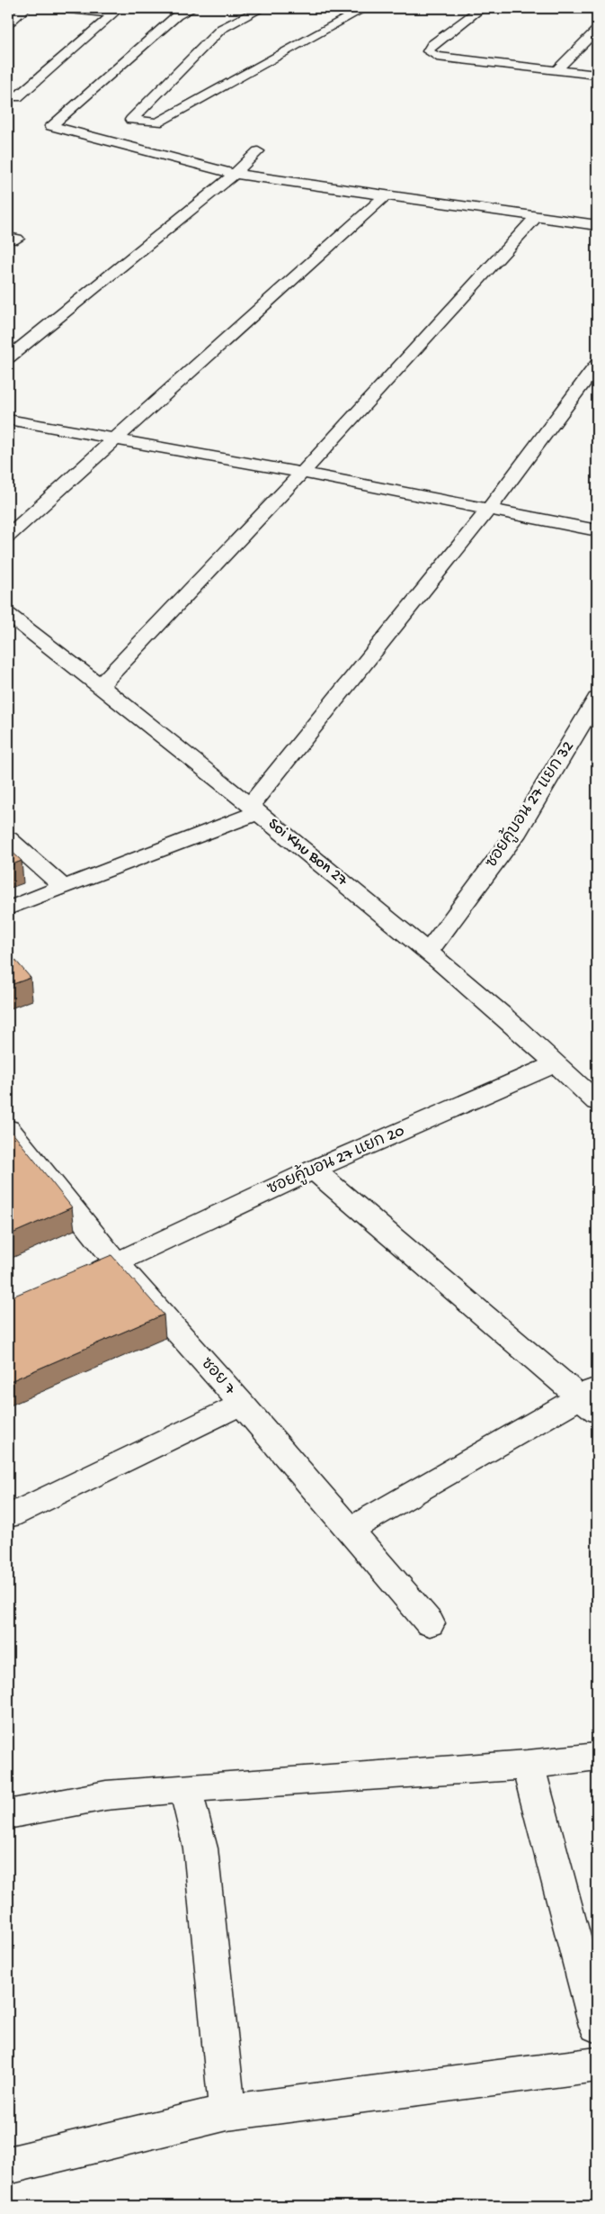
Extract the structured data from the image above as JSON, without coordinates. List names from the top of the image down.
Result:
{
  "streets": {
    "street": [
      "ซอยคู้บอน 27 แยก 32",
      "Soi Khu Bon 27",
      "ซอยคู้บอน 27 แยก 20",
      "ซอย 7"
    ]
  },
  "crossings": [
    ["ซอยคู้บอน 27 แยก 32", "Soi Khu Bon 27"],
    ["Soi Khu Bon 27", "ซอยคู้บอน 27 แยก 20"],
    ["ซอยคู้บอน 27 แยก 20", "ซอย 7"]
  ]
}
